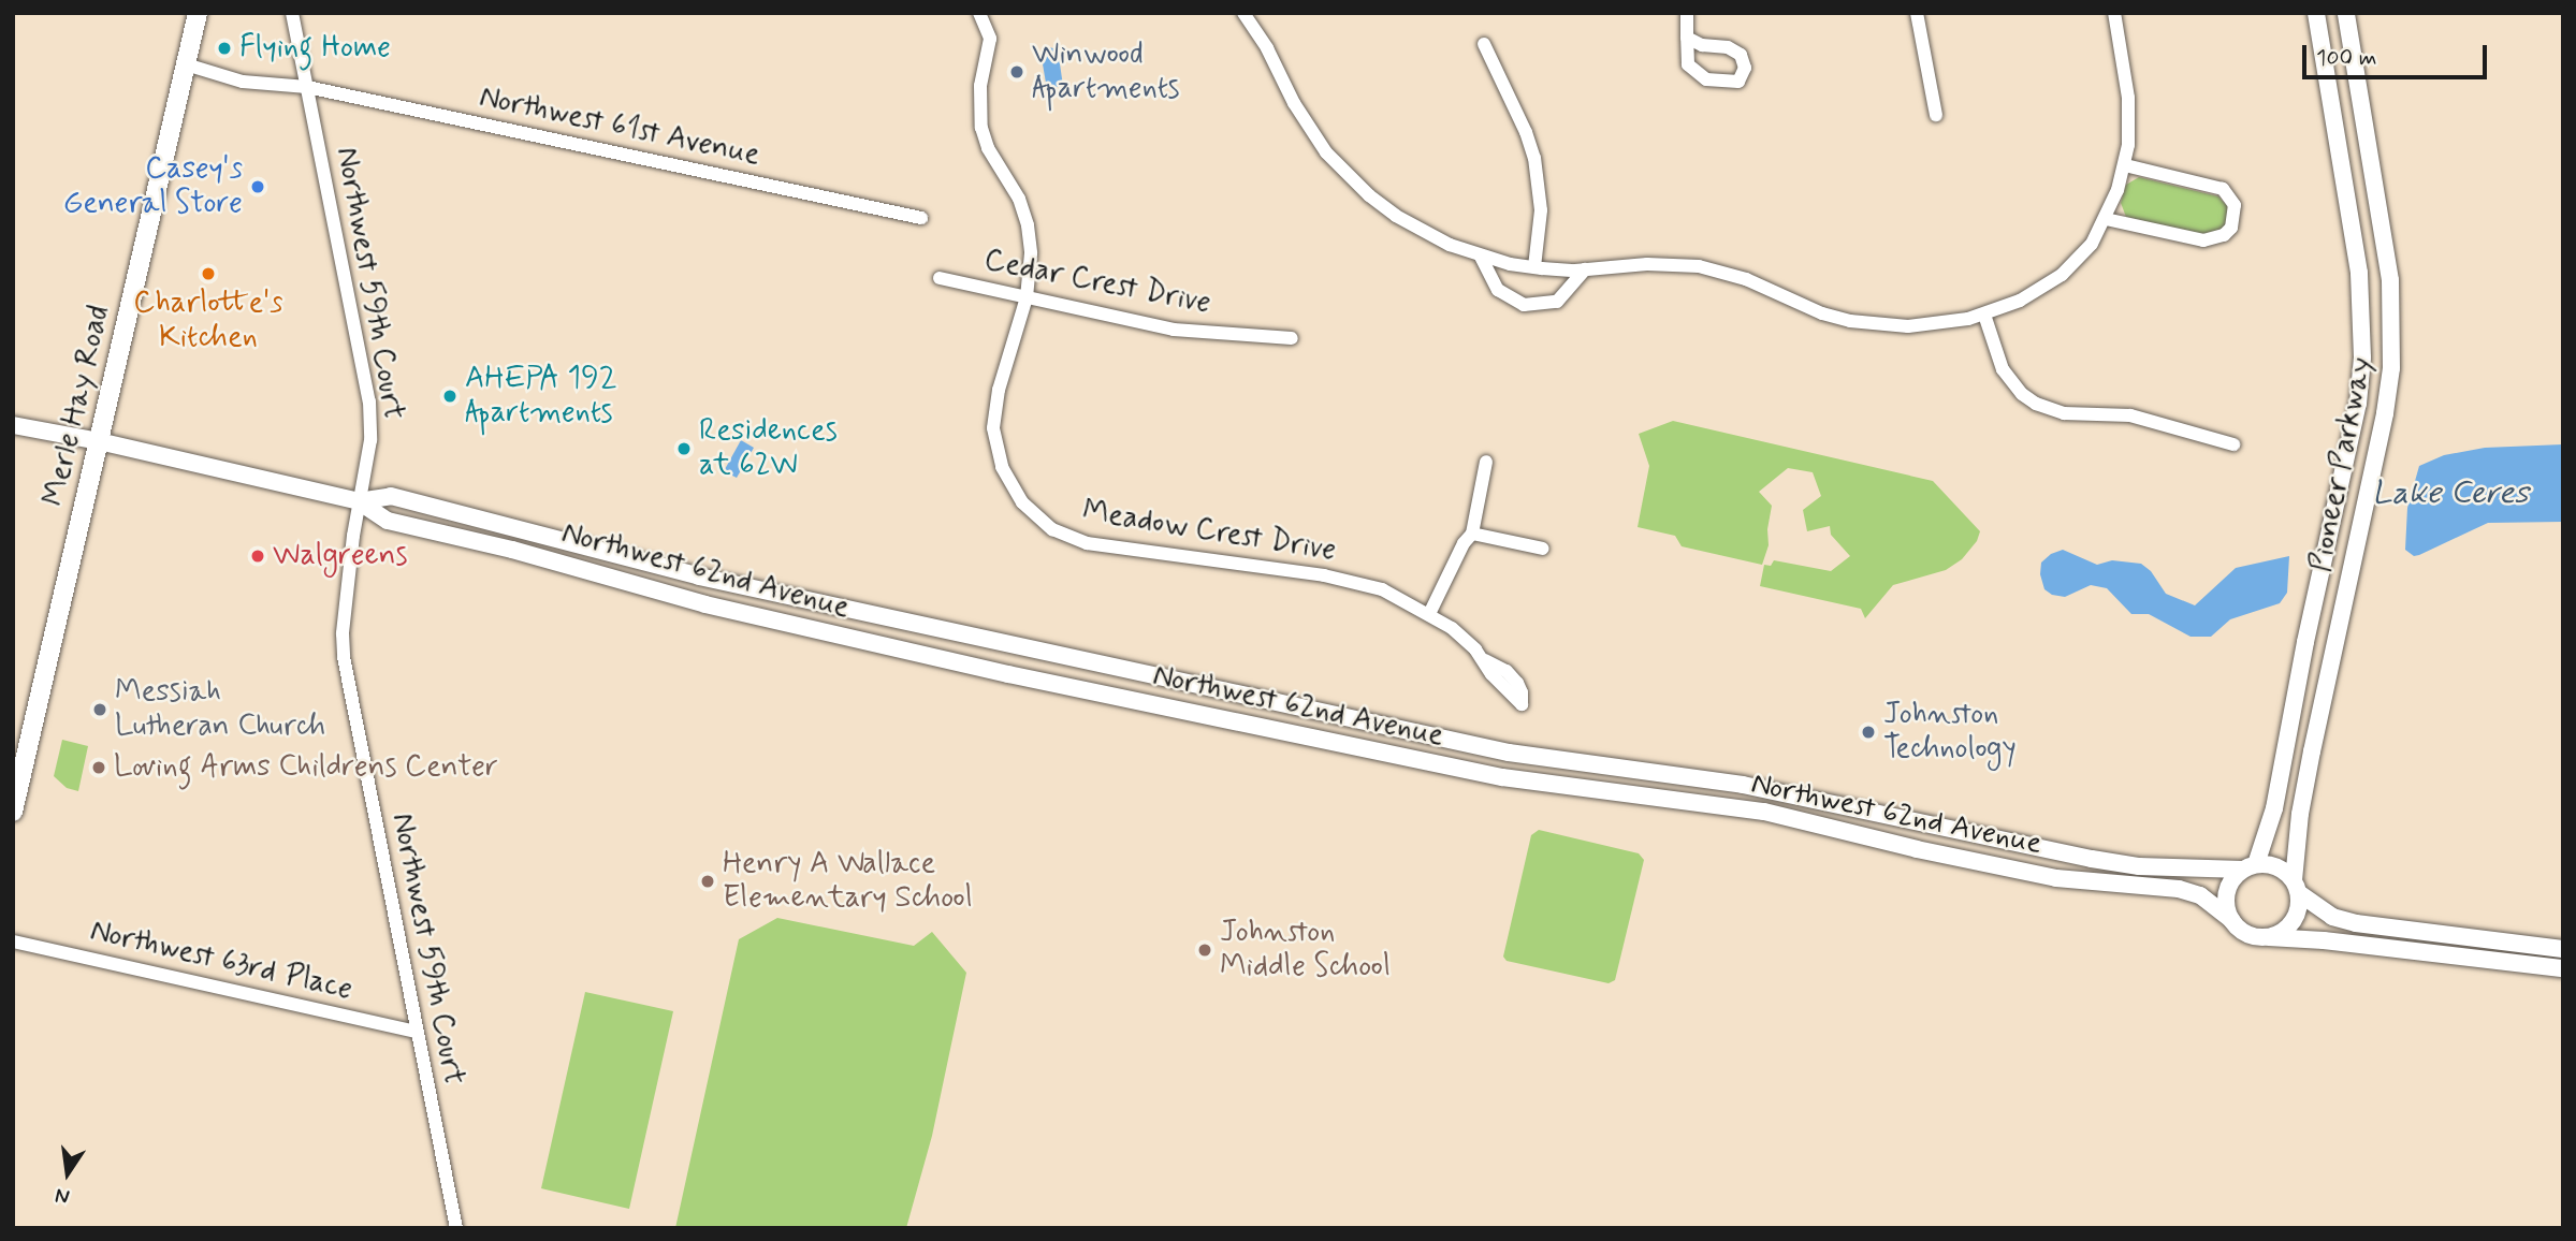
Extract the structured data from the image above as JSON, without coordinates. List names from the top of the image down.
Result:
{
  "streets": {
    "main road": ["Merle Hay Road"],
    "street": [
      "Northwest 61st Avenue",
      "Cedar Crest Drive",
      "Northwest 59th Court",
      "Pioneer Parkway",
      "Meadow Crest Drive",
      "Northwest 62nd Avenue",
      "Northwest 63rd Place"
    ]
  },
  "crossings": [
    ["Northwest 61st Avenue", "Northwest 59th Court"],
    ["Northwest 61st Avenue", "Merle Hay Road"],
    ["Cedar Crest Drive", "Meadow Crest Drive"],
    ["Northwest 59th Court", "Northwest 62nd Avenue"],
    ["Northwest 59th Court", "Northwest 63rd Place"],
    ["Merle Hay Road", "Northwest 62nd Avenue"],
    ["Pioneer Parkway", "Northwest 62nd Avenue"]
  ],
  "water": ["Lake Ceres"],
  "places": [
    "Flying Home",
    "Winwood Apartments",
    "Casey's General Store",
    "Charlotte's Kitchen",
    "AHEPA 192 Apartments",
    "Residences at 62W",
    "Walgreens",
    "Messiah Lutheran Church",
    "Johnston Technology",
    "Loving Arms Childrens Center",
    "Henry A Wallace Elementary School",
    "Johnston Middle School"
  ],
  "scale_bar": "100 m",
  "north": "bottom"
}
